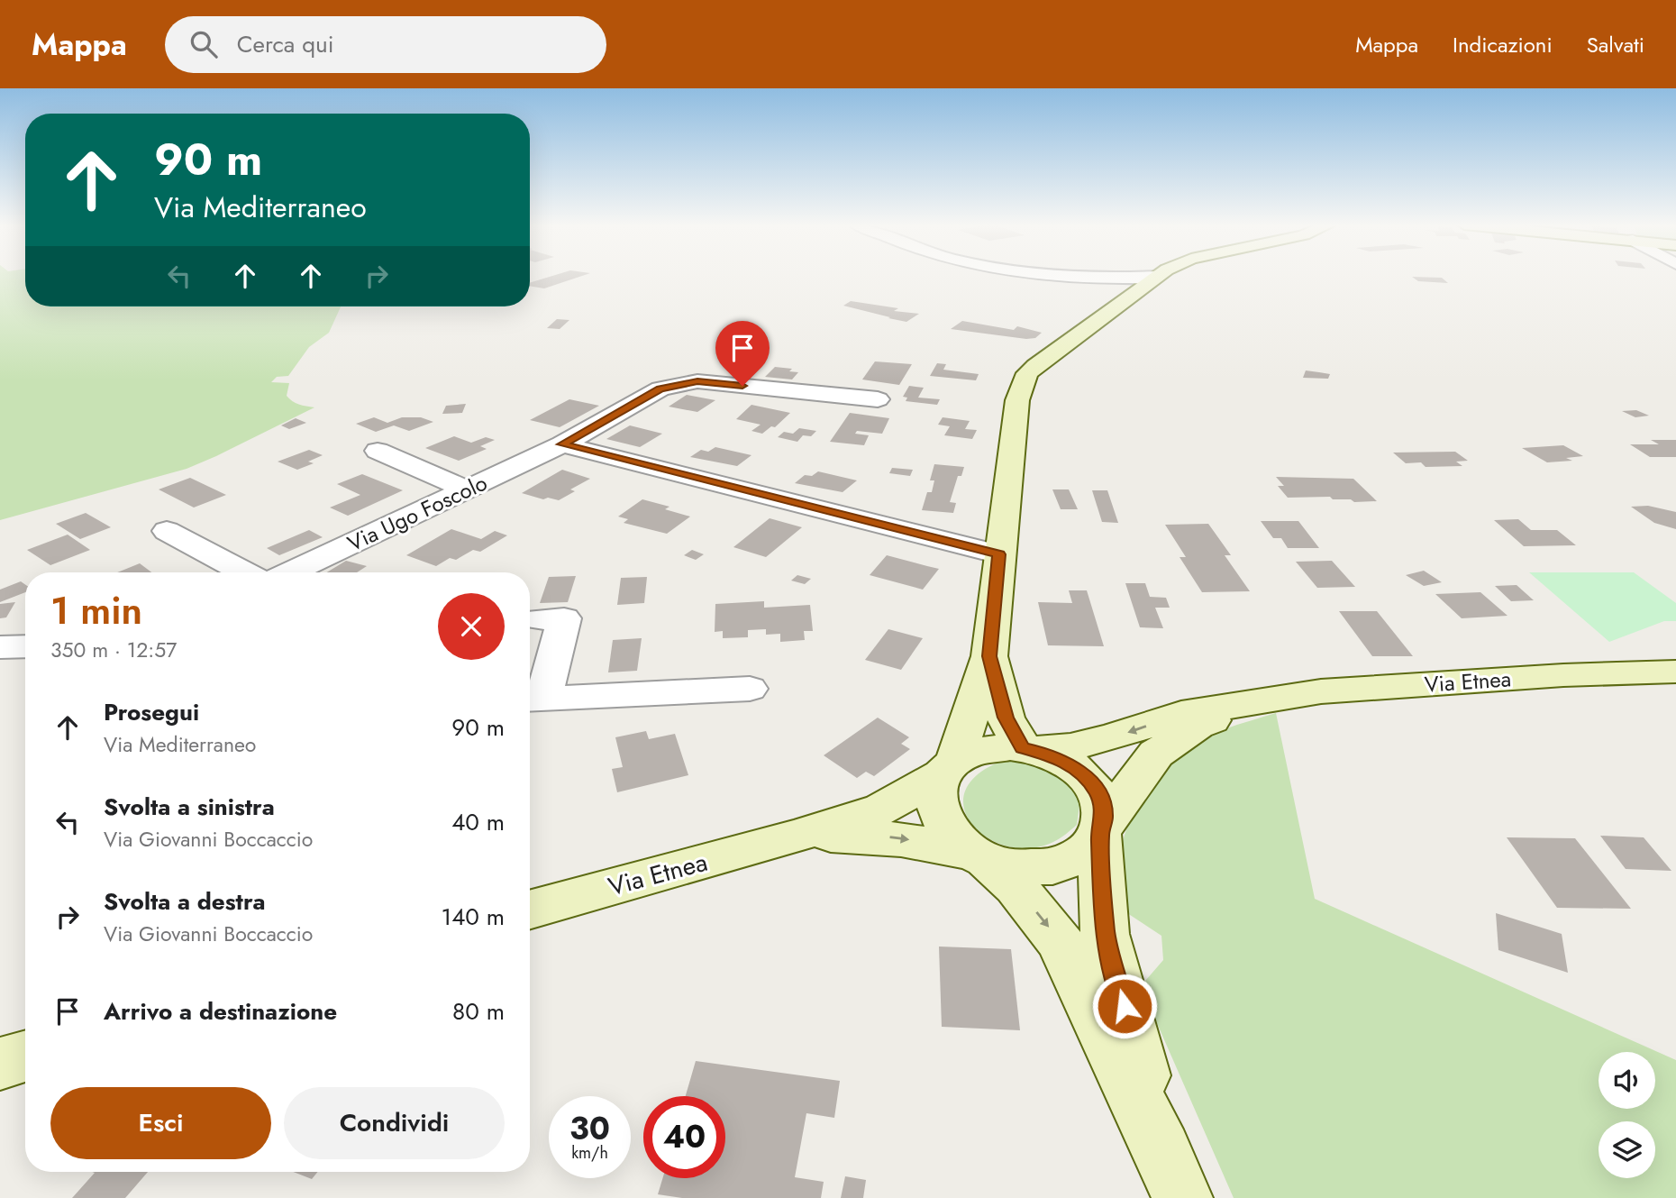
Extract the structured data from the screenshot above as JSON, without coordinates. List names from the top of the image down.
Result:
{
  "streets": {
    "street": ["Via Ugo Foscolo", "Via Etnea"]
  },
  "page": {
    "header": "Mappa",
    "search": "Cerca qui",
    "nav": ["Mappa", "Indicazioni", "Salvati"],
    "turn": ["90 m", "Via Mediterraneo"],
    "heading": ["1 min", "350 m · 12:57"],
    "list": [
      {
        "name": "Prosegui",
        "note": "Via Mediterraneo",
        "value": "90 m"
      },
      {
        "name": "Svolta a sinistra",
        "note": "Via Giovanni Boccaccio",
        "value": "40 m"
      },
      {
        "name": "Svolta a destra",
        "note": "Via Giovanni Boccaccio",
        "value": "140 m"
      },
      {
        "name": "Arrivo a destinazione",
        "value": "80 m"
      }
    ],
    "buttons": ["Esci", "Condividi"],
    "speed": "30 km/h",
    "limit": "40"
  }
}
